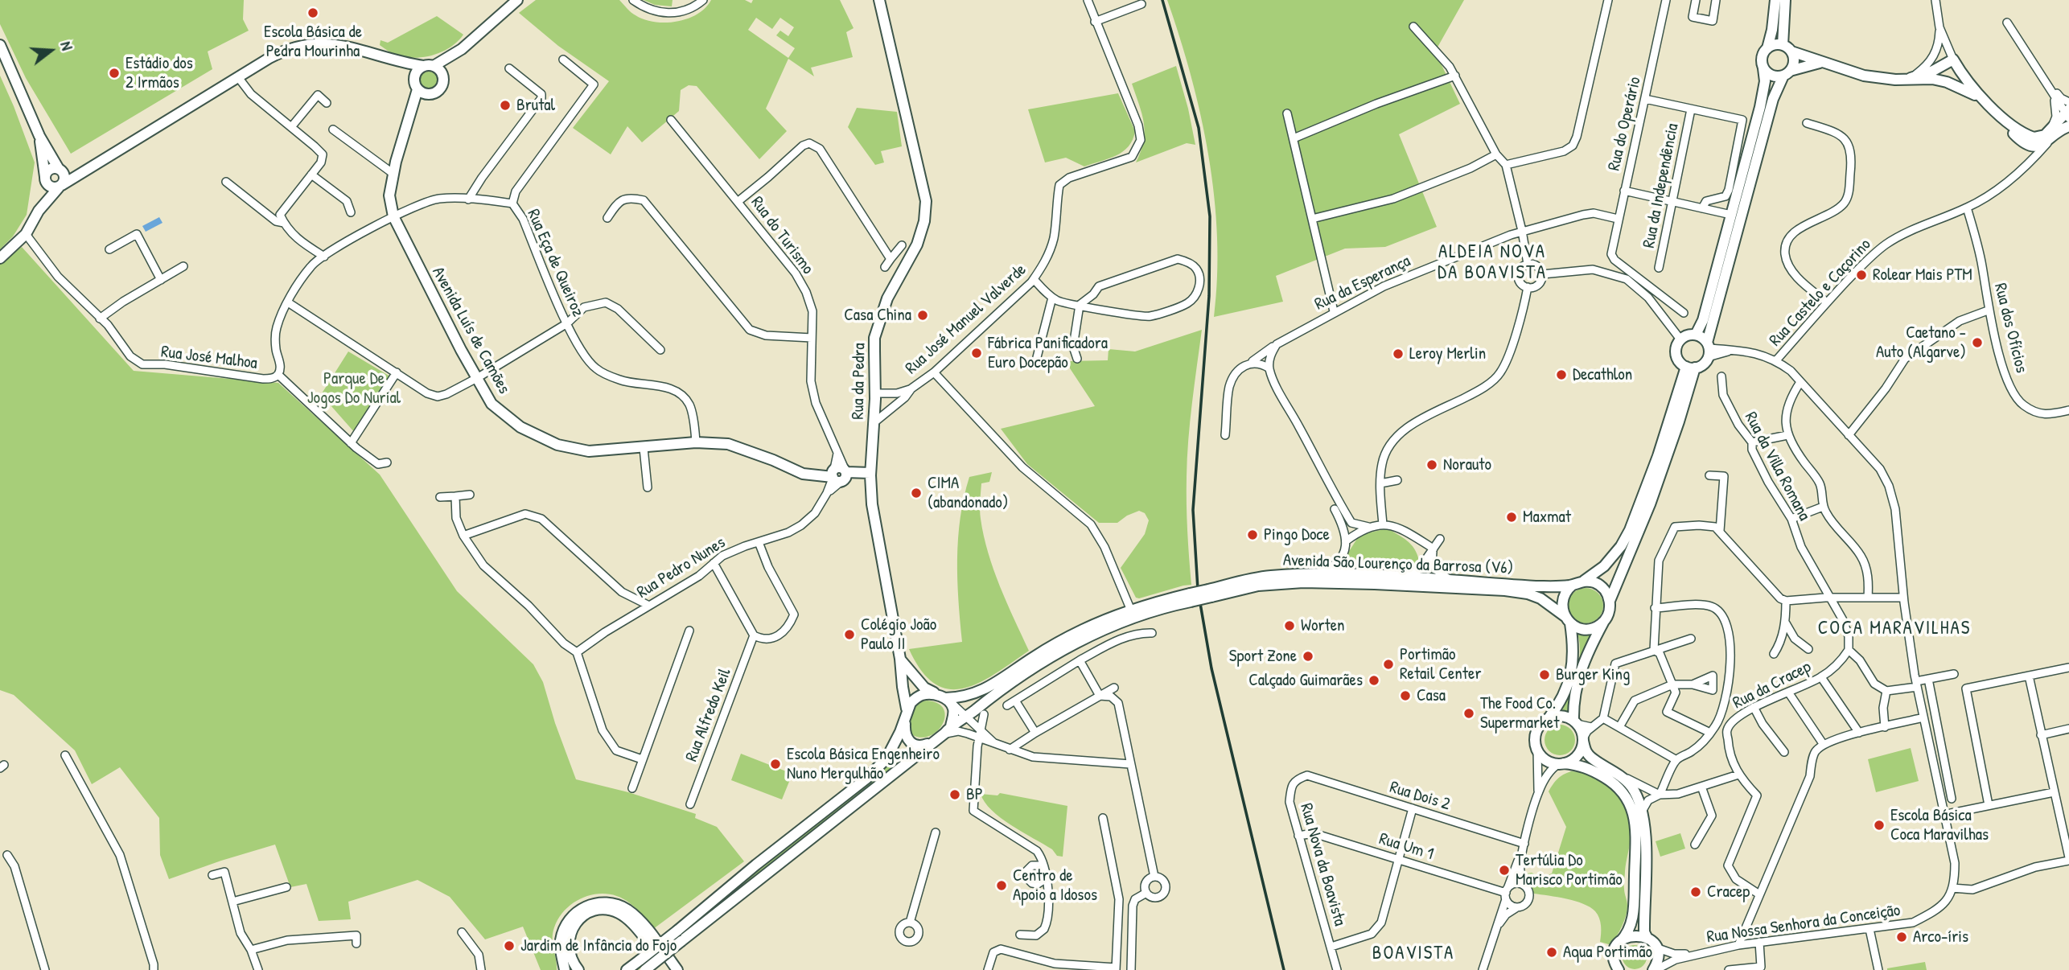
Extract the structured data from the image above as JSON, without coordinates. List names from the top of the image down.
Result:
{
  "streets": {
    "main road": ["Avenida Luís de Camões", "Rua da Pedra", "Avenida São Lourenço da Barrosa (V6)"],
    "street": [
      "Rua do Operário",
      "Rua da Independência",
      "Rua do Turismo",
      "Rua Eça de Queiroz",
      "Rua da Esperança",
      "Rua Castelo e Caçorino",
      "Rua José Manuel Valverde",
      "Rua dos Ofícios",
      "Rua José Malhoa",
      "Rua da Villa Romana",
      "Rua Pedro Nunes",
      "Rua da Cracep",
      "Rua Alfredo Keil",
      "Rua Dois 2",
      "Rua Um 1",
      "Rua Nova da Boavista",
      "Rua Nossa Senhora da Conceição"
    ]
  },
  "crossings": [
    ["Rua do Operário", "Rua da Esperança"],
    ["Rua do Turismo", "Avenida Luís de Camões"],
    ["Rua do Turismo", "Rua Pedro Nunes"],
    ["Rua Eça de Queiroz", "Avenida Luís de Camões"],
    ["Rua Eça de Queiroz", "Rua José Malhoa"],
    ["Rua Castelo e Caçorino", "Rua dos Ofícios"],
    ["Rua José Manuel Valverde", "Rua da Pedra"],
    ["Avenida Luís de Camões", "Rua José Malhoa"],
    ["Avenida Luís de Camões", "Rua da Pedra"],
    ["Avenida Luís de Camões", "Rua Pedro Nunes"],
    ["Rua da Pedra", "Avenida São Lourenço da Barrosa (V6)"],
    ["Rua da Villa Romana", "Rua da Cracep"],
    ["Rua Dois 2", "Rua Nova da Boavista"],
    ["Rua Um 1", "Rua Nova da Boavista"]
  ],
  "districts": ["ALDEIA NOVA DA BOAVISTA", "COCA MARAVILHAS", "BOAVISTA"],
  "parks": ["Parque De Jogos Do Nurial"],
  "places": [
    "Escola Básica de Pedra Mourinha",
    "Estádio dos 2 Irmãos",
    "Brutal",
    "Rolear Mais PTM",
    "Casa China",
    "Caetano - Auto (Algarve)",
    "Fábrica Panificadora Euro Docepão",
    "Leroy Merlin",
    "Decathlon",
    "Norauto",
    "CIMA (abandonado)",
    "Maxmat",
    "Pingo Doce",
    "Worten",
    "Colégio João Paulo II",
    "Sport Zone",
    "Portimão Retail Center",
    "Burger King",
    "Calçado Guimarães",
    "Casa",
    "The Food Co. Supermarket",
    "Escola Básica Engenheiro Nuno Mergulhão",
    "BP",
    "Escola Básica Coca Maravilhas",
    "Tertúlia Do Marisco Portimão",
    "Centro de Apoio a Idosos",
    "Cracep",
    "Arco-íris",
    "Jardim de Infância do Fojo",
    "Aqua Portimão"
  ],
  "north": "right"
}
